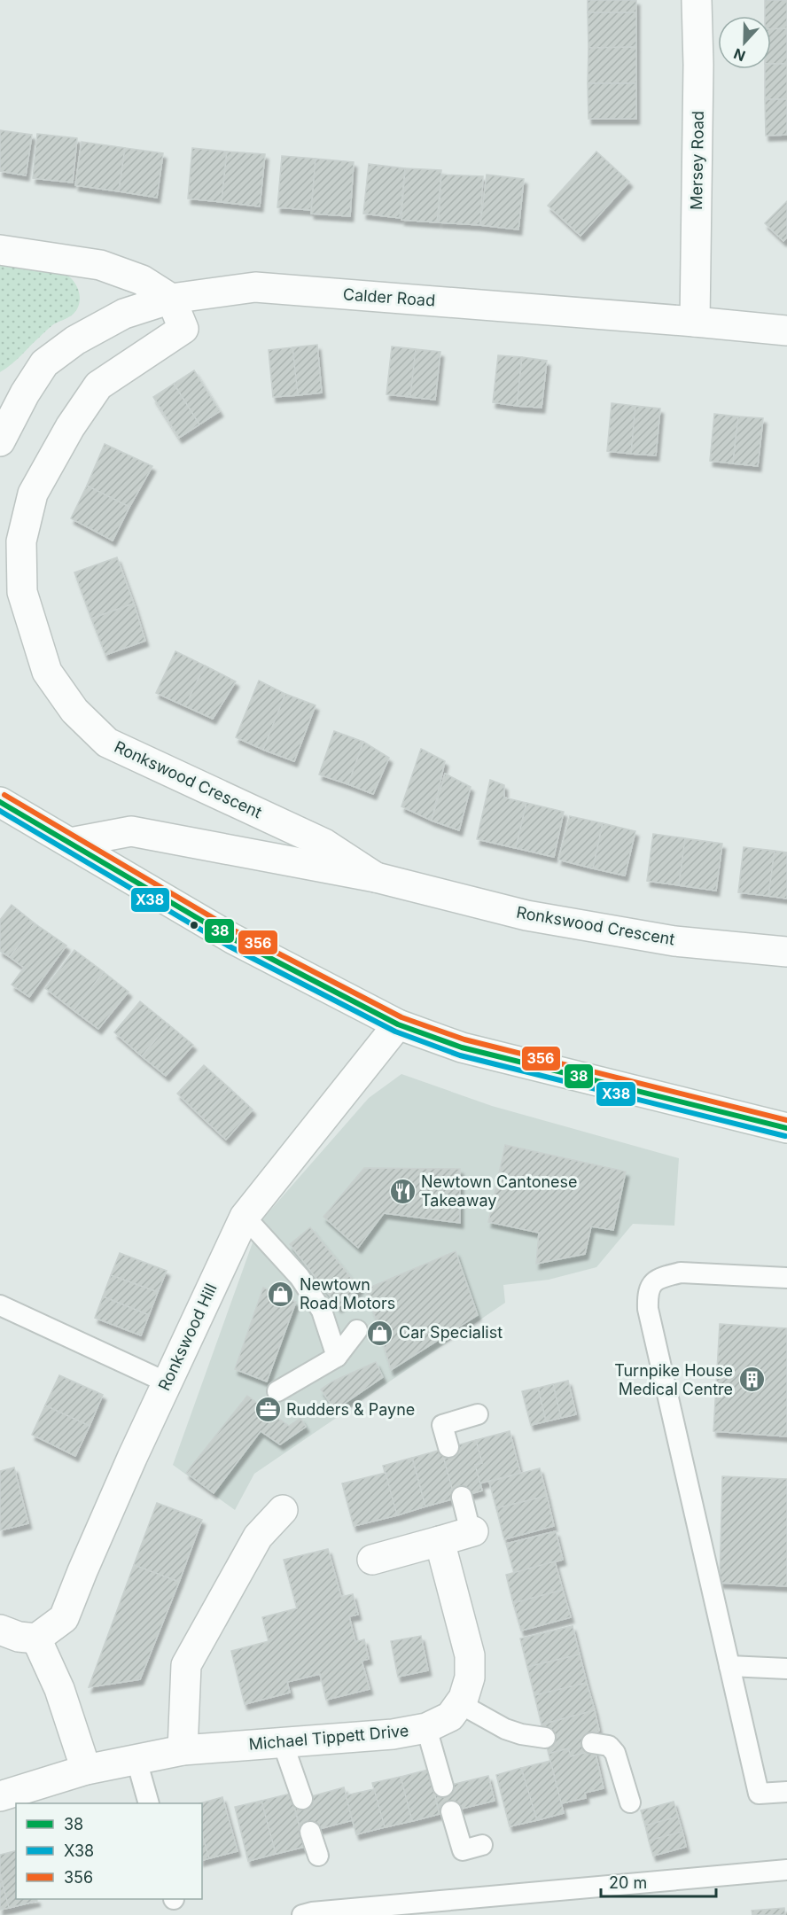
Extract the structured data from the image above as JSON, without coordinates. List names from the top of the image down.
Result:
{
  "streets": {
    "street": [
      "Mersey Road",
      "Calder Road",
      "Ronkswood Crescent",
      "Ronkswood Hill",
      "Michael Tippett Drive"
    ]
  },
  "crossings": [
    ["Mersey Road", "Calder Road"],
    ["Calder Road", "Ronkswood Crescent"]
  ],
  "places": {
    "restaurant": ["Newtown Cantonese Takeaway"],
    "shop": ["Newtown Road Motors", "Car Specialist"],
    "building": ["Turnpike House Medical Centre"],
    "office": ["Rudders & Payne"]
  },
  "lines": ["transit line 356", "transit line 38", "transit line X38"],
  "legend": ["38", "X38", "356"],
  "scale_bar": "20 m",
  "north": "bottom"
}
